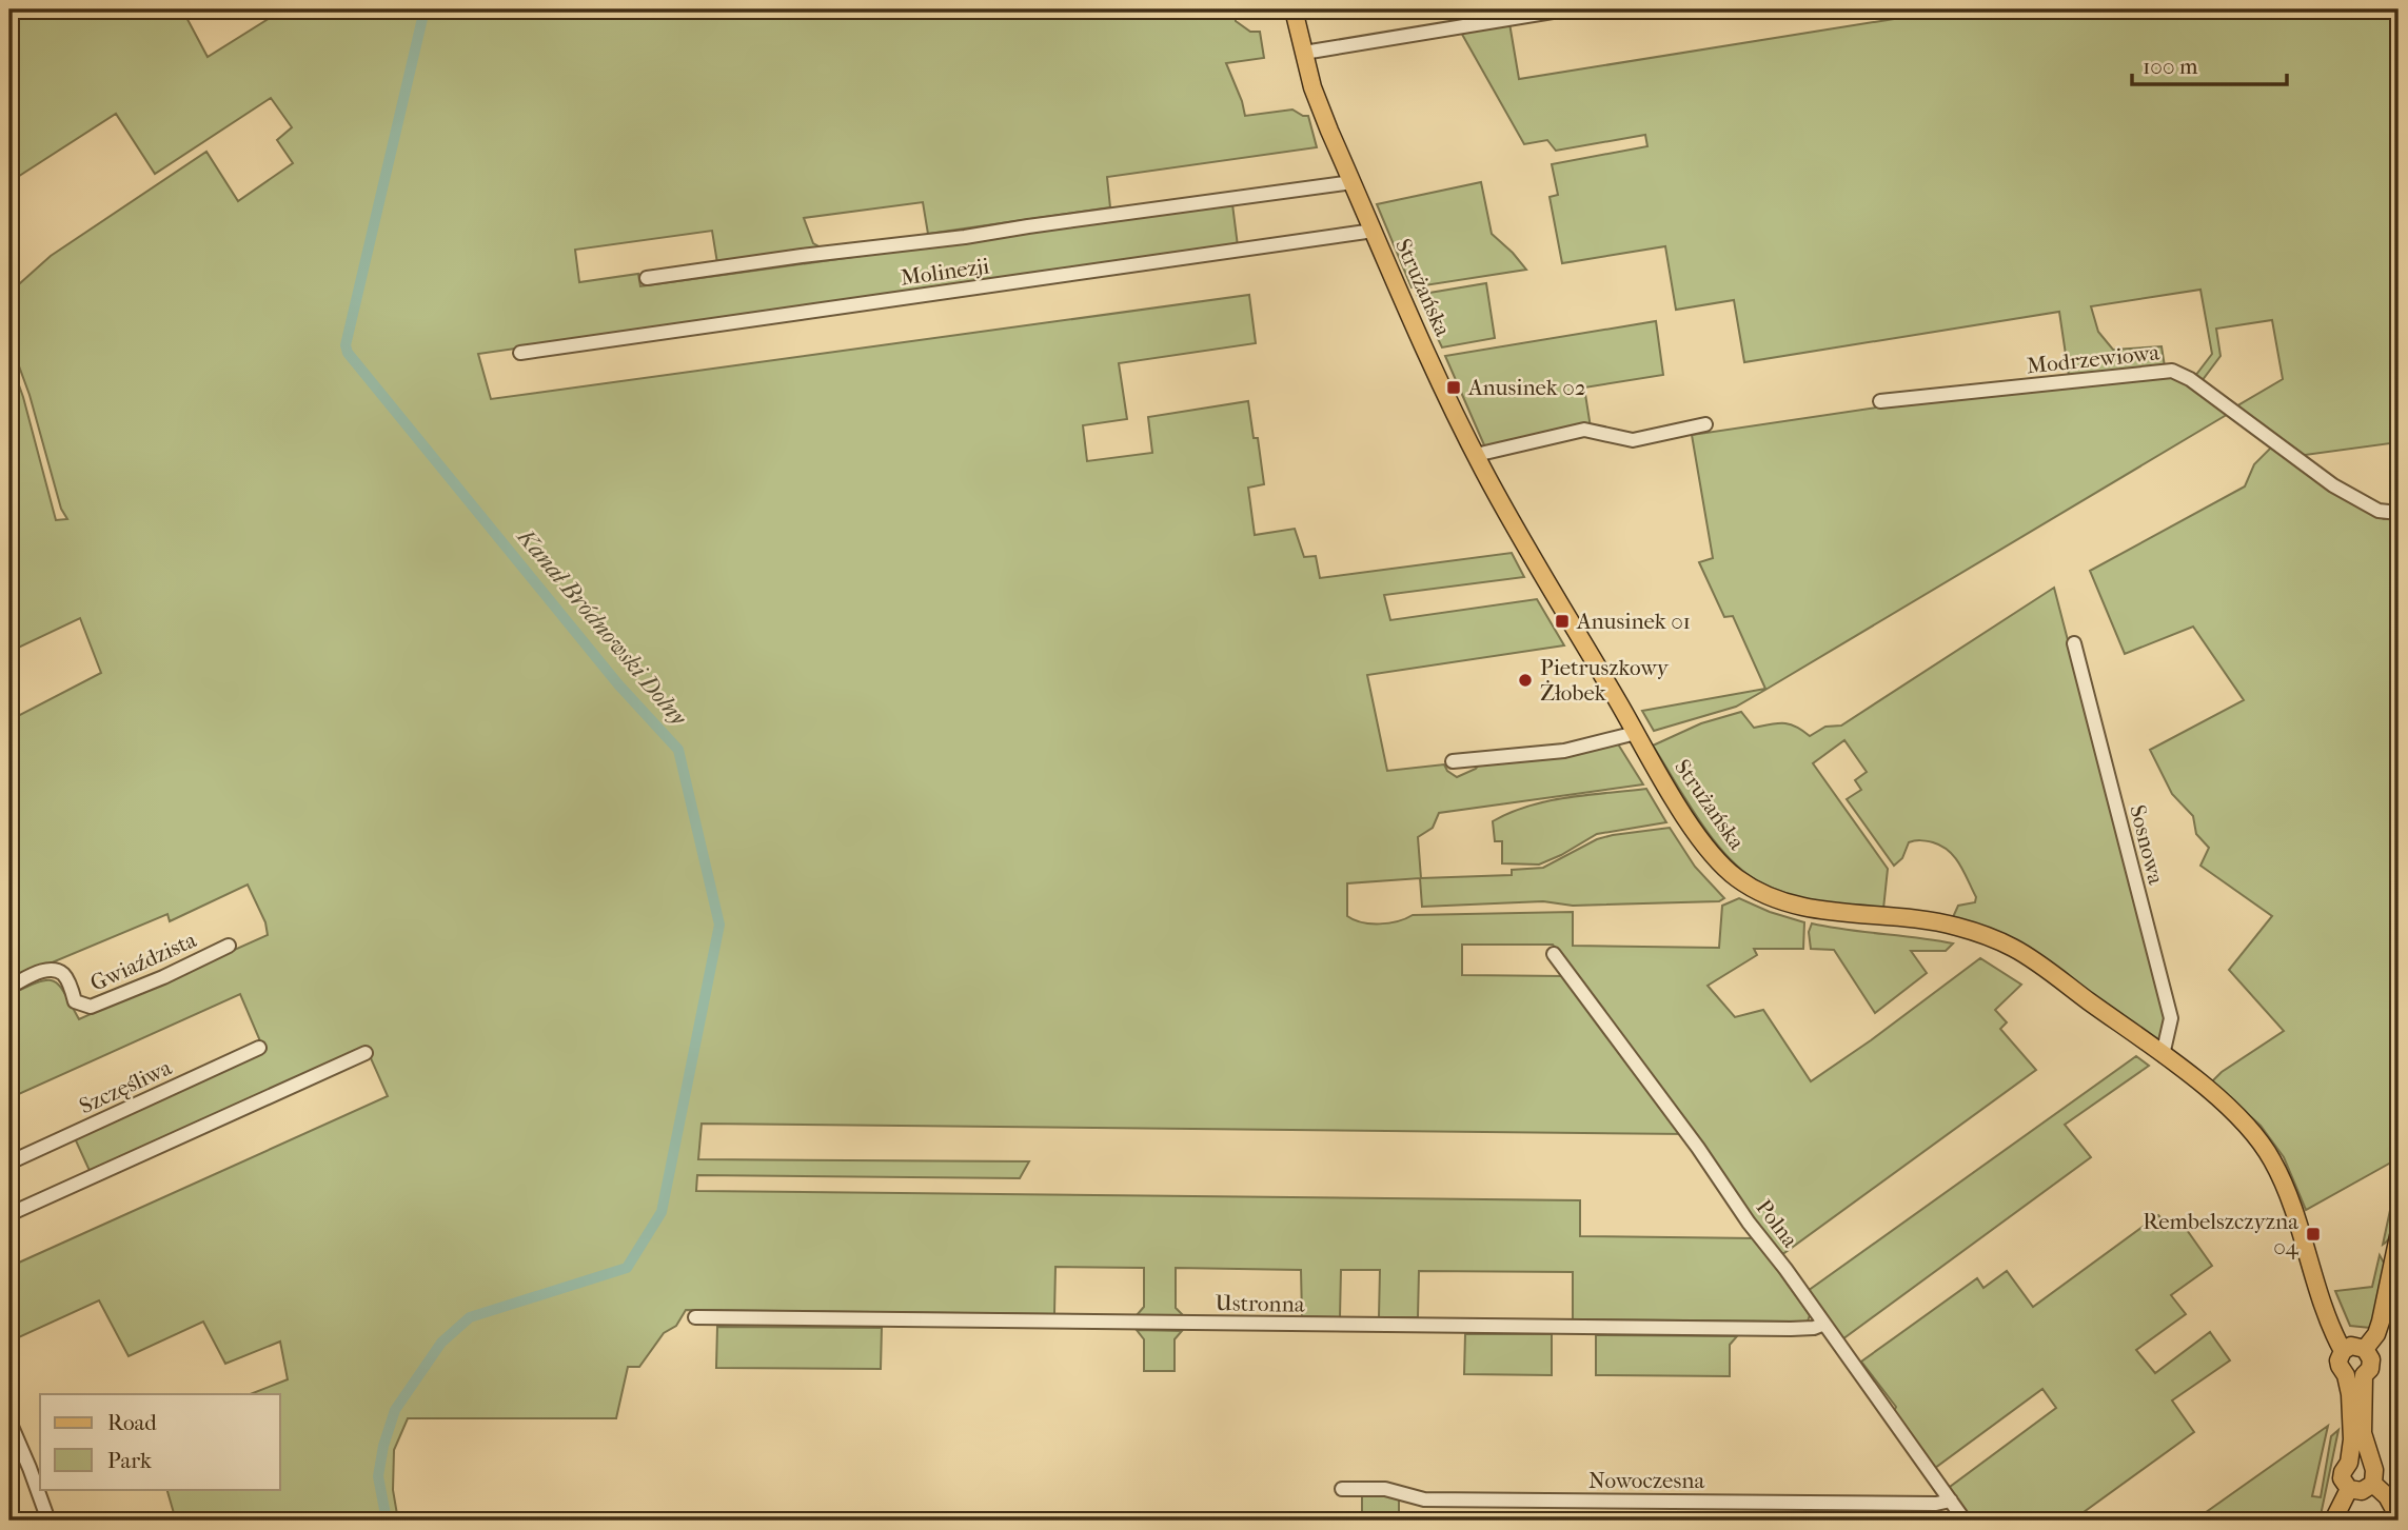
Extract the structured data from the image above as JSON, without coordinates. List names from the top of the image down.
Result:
{
  "streets": {
    "main road": ["Strużańska"],
    "street": [
      "Molinezji",
      "Modrzewiowa",
      "Sosnowa",
      "Gwiaździsta",
      "Szczęśliwa",
      "Polna",
      "Ustronna",
      "Nowoczesna"
    ]
  },
  "crossings": [
    ["Molinezji", "Strużańska"],
    ["Strużańska", "Sosnowa"],
    ["Polna", "Ustronna"],
    ["Polna", "Nowoczesna"]
  ],
  "water": ["Kanał Bródnowski Dolny"],
  "places": {
    "transit": ["Anusinek 02", "Anusinek 01", "Rembelszczyzna 04"],
    "other": ["Pietruszkowy Żłobek"]
  },
  "legend": ["Road", "Park"],
  "scale_bar": "100 m"
}
